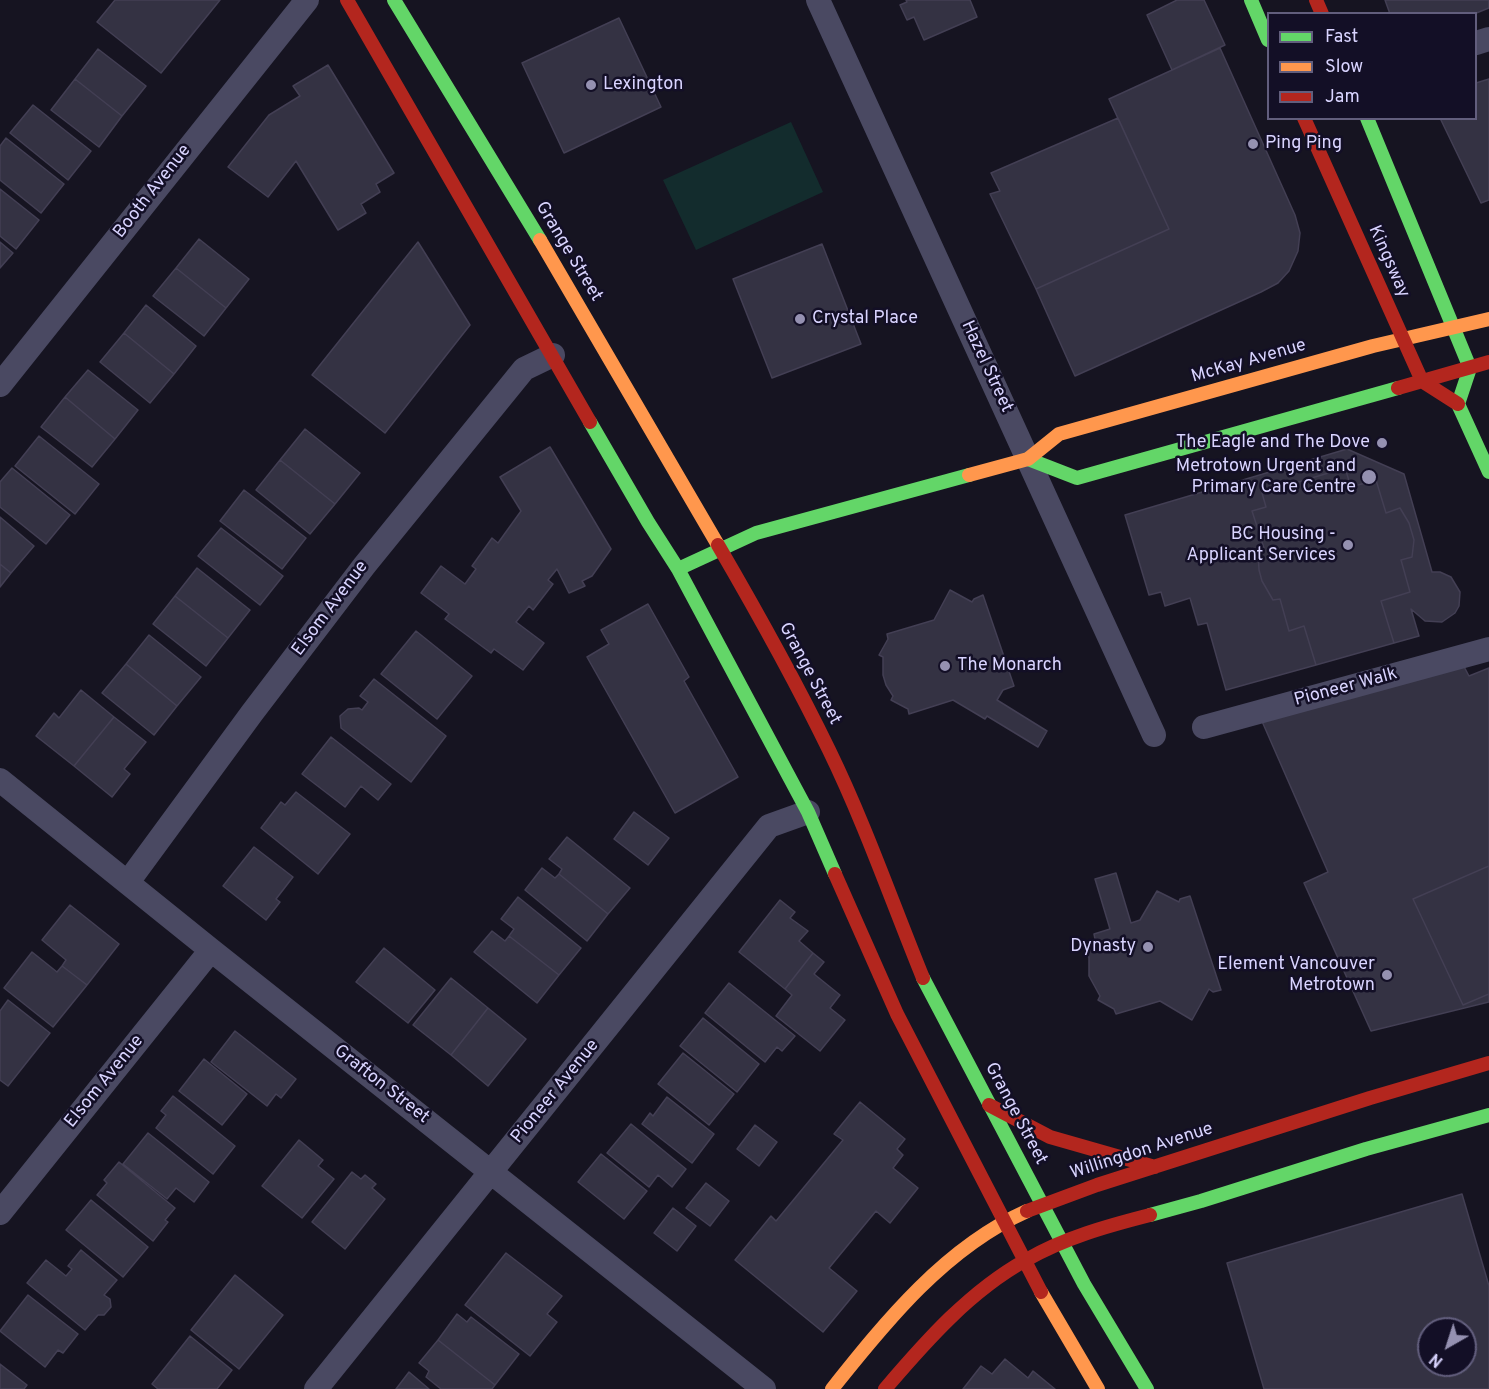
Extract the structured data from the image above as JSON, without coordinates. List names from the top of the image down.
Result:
{
  "streets": {
    "main road": [
      "Grange Street",
      "Kingsway",
      "McKay Avenue",
      "Willingdon Avenue"
    ],
    "street": [
      "Booth Avenue",
      "Hazel Street",
      "Elsom Avenue",
      "Pioneer Walk",
      "Grafton Street",
      "Pioneer Avenue"
    ]
  },
  "crossings": [
    ["Grange Street", "McKay Avenue"],
    ["Grange Street", "Willingdon Avenue"],
    ["Kingsway", "McKay Avenue"],
    ["McKay Avenue", "Hazel Street"],
    ["Elsom Avenue", "Grafton Street"],
    ["Grafton Street", "Pioneer Avenue"]
  ],
  "places": [
    "Lexington",
    "Ping Ping",
    "Crystal Place",
    "The Eagle and The Dove",
    "Metrotown Urgent and Primary Care Centre",
    "BC Housing - Applicant Services",
    "The Monarch",
    "Dynasty",
    "Element Vancouver Metrotown"
  ],
  "legend": ["Fast", "Slow", "Jam"],
  "north": "bottom left"
}
